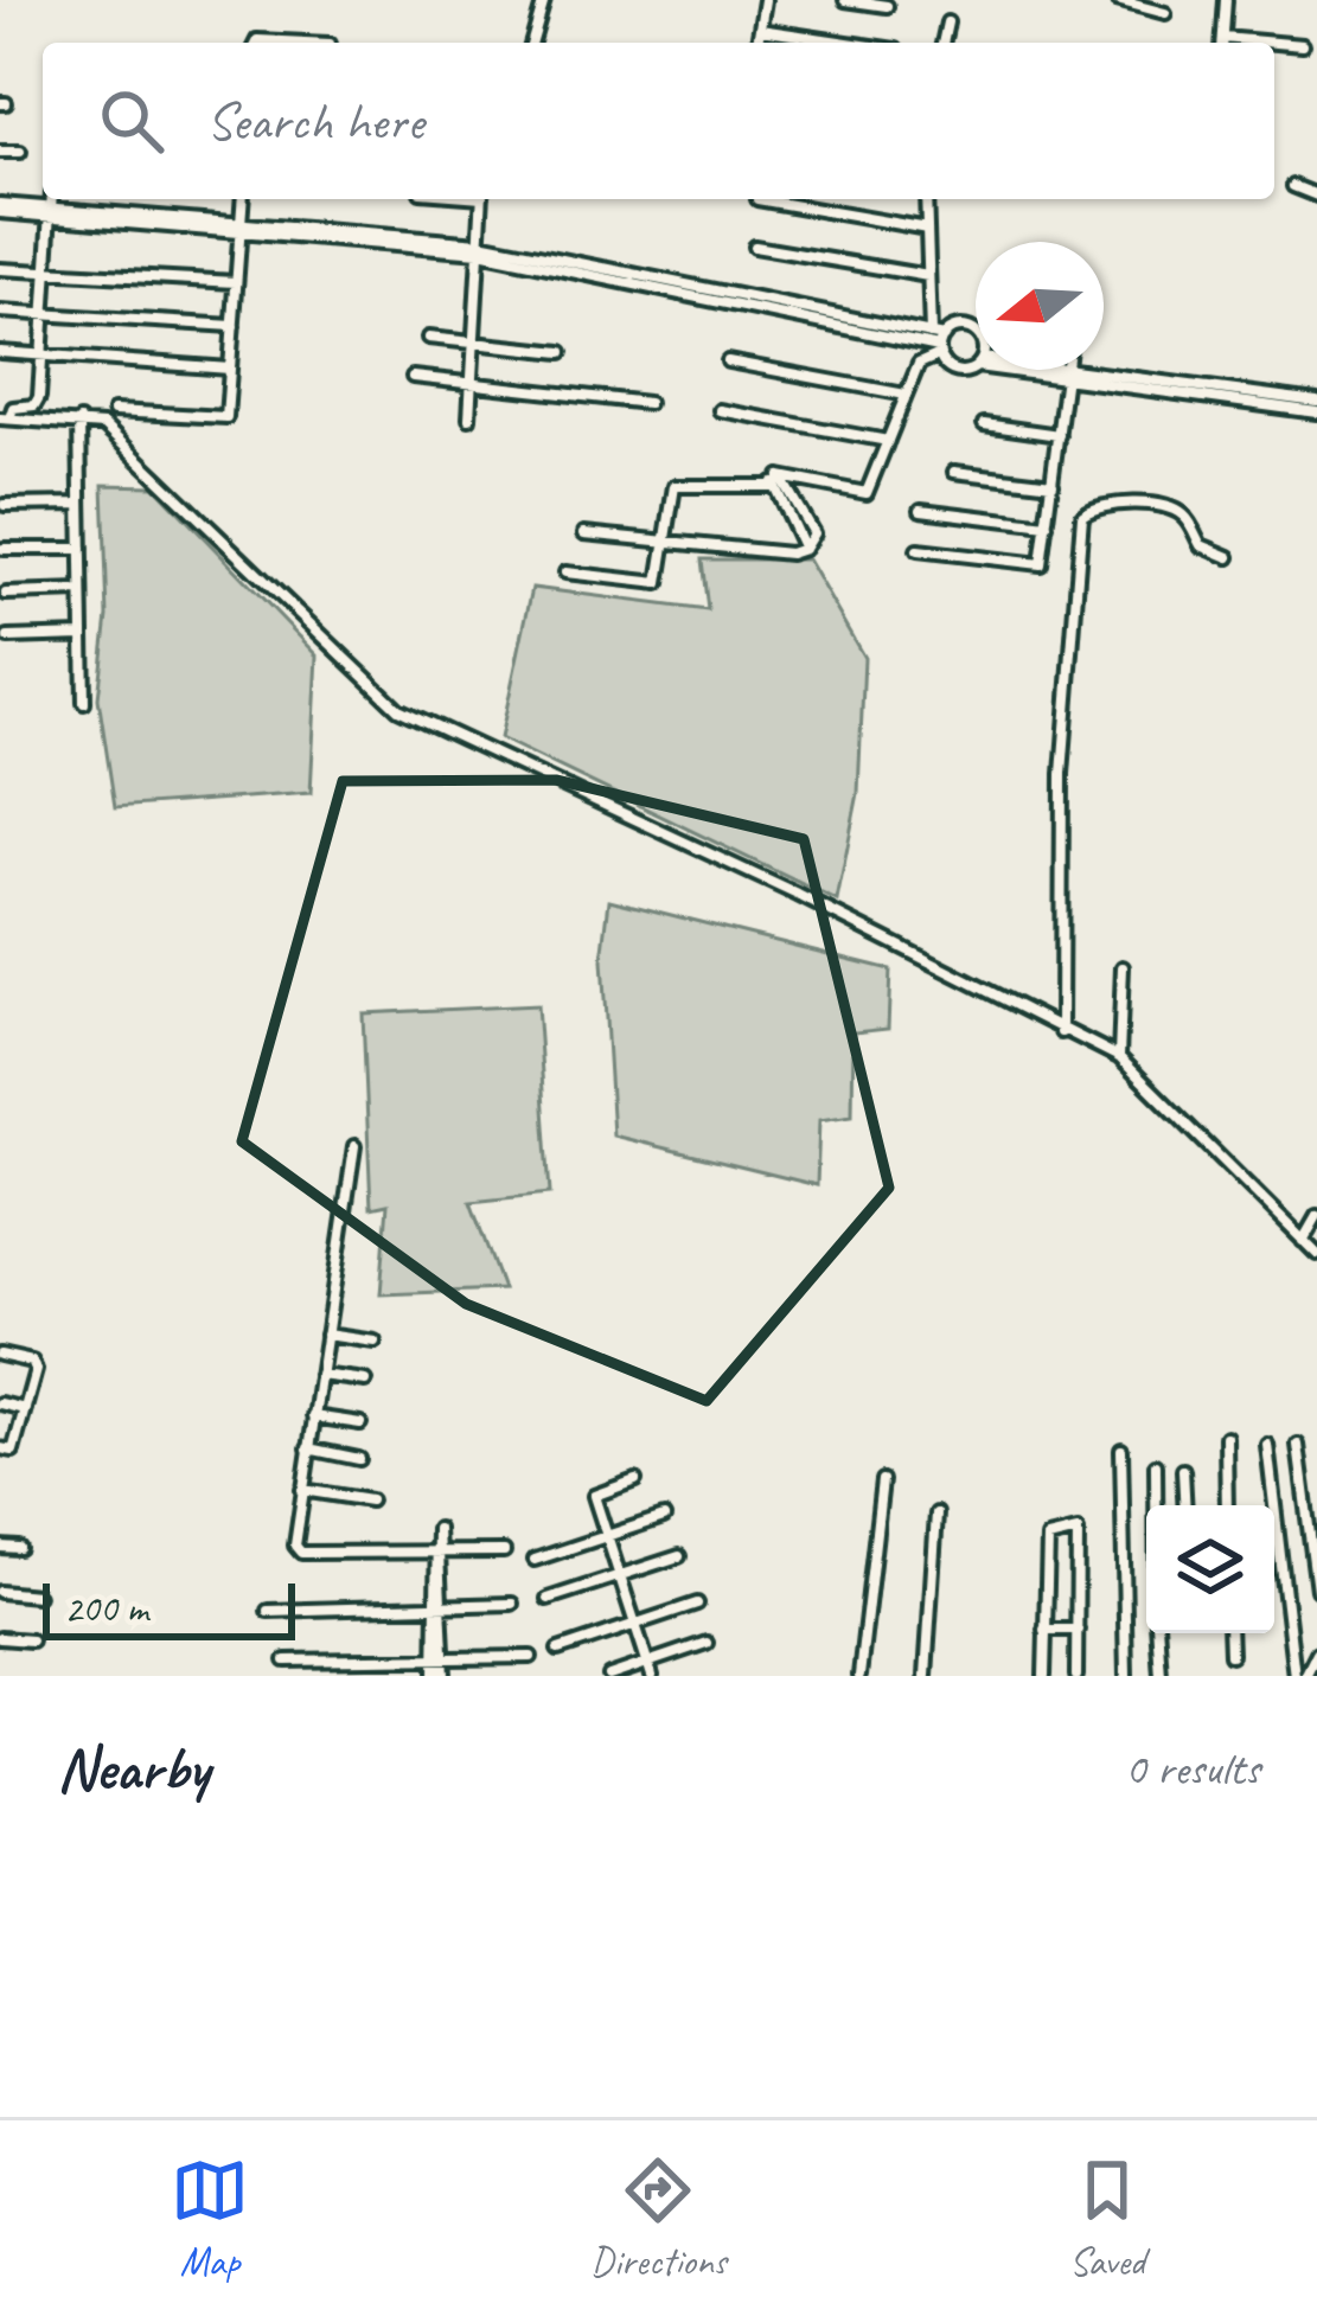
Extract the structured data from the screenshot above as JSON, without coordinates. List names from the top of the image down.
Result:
{
  "scale_bar": "200 m",
  "north": "left",
  "page": {
    "search": "Search here",
    "scale": "200 m",
    "heading": ["Nearby", "0 results"],
    "nav": ["Map", "Directions", "Saved"]
  }
}
